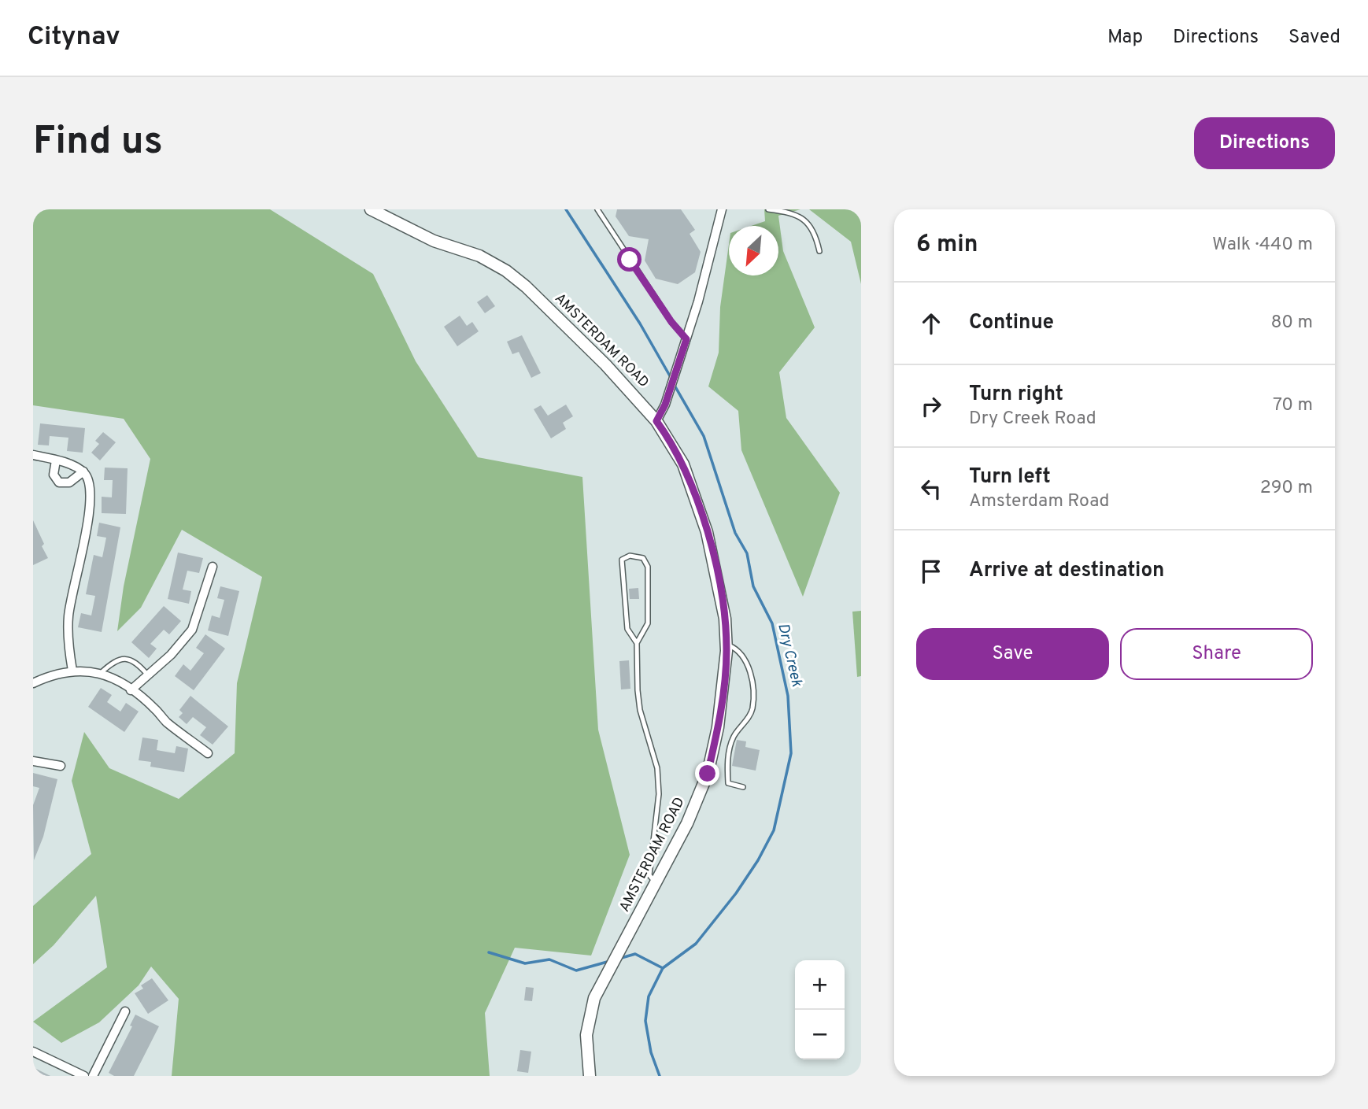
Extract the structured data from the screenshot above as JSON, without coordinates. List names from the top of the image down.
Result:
{
  "streets": {
    "main road": ["AMSTERDAM ROAD"]
  },
  "water": ["Dry Creek"],
  "north": "bottom left",
  "page": {
    "header": "Citynav",
    "nav": ["Map", "Directions", "Saved"],
    "buttons": [
      "Directions",
      ["Save", "Share"]
    ],
    "title": "Find us",
    "heading": ["6 min", "Walk · 440 m"],
    "list": [
      ["Continue", "80 m"],
      ["Turn right", "Dry Creek Road", "70 m"],
      ["Turn left", "Amsterdam Road", "290 m"],
      "Arrive at destination"
    ],
    "map_buttons": ["+", "−"]
  }
}
